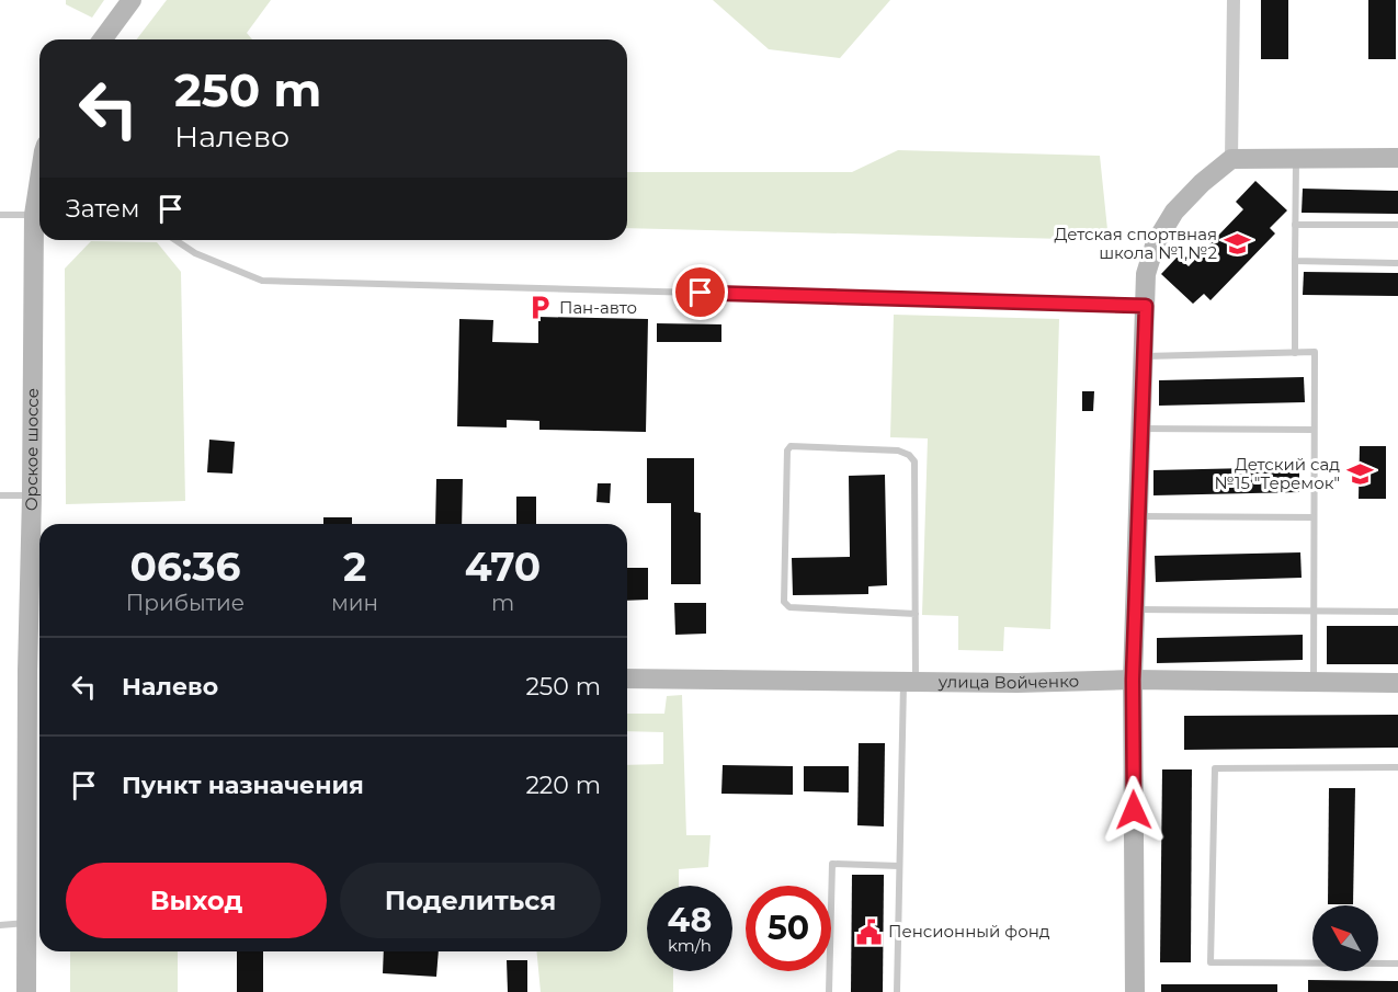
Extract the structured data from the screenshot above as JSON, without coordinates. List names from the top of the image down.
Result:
{
  "streets": {
    "main road": ["Орское шоссе", "улица Войченко"]
  },
  "places": {
    "school or university": ["Детская спортвная школа №1,№2", "Детский сад №15 \"Теремок\""],
    "parking": ["Пан-авто"],
    "public building": ["Пенсионный фонд"]
  },
  "north": "top left",
  "page": {
    "turn": ["250 m", "Налево"],
    "then": "Затем",
    "eta": [
      "06:36",
      "Прибытие",
      "2",
      "мин",
      "470",
      "m"
    ],
    "list": [
      {
        "name": "Налево",
        "value": "250 m"
      },
      {
        "name": "Пункт назначения",
        "value": "220 m"
      }
    ],
    "buttons": ["Выход", "Поделиться"],
    "speed": "48 km/h",
    "limit": "50"
  }
}
